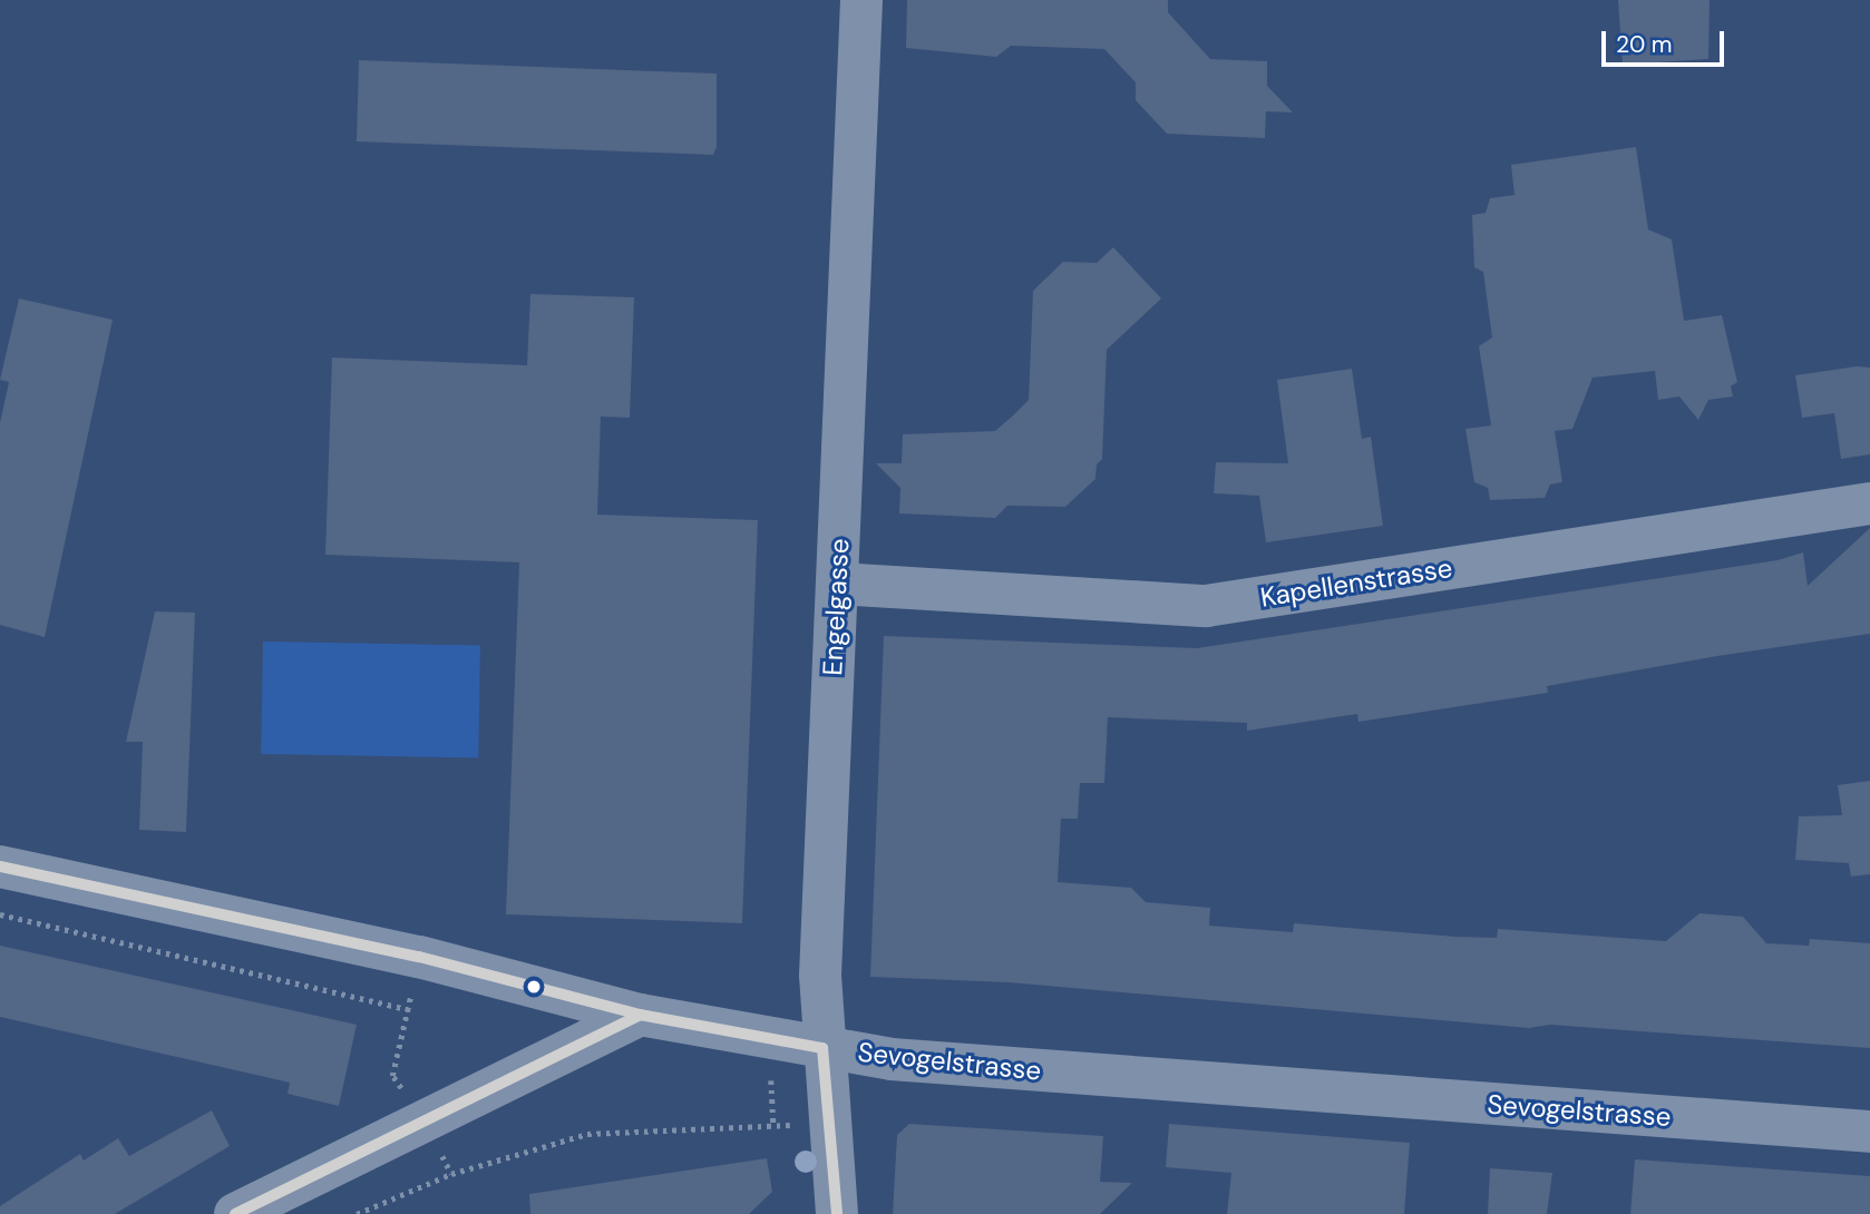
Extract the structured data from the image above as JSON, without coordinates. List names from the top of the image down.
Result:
{
  "streets": {
    "street": ["Kapellenstrasse", "Engelgasse", "Sevogelstrasse"]
  },
  "crossings": [
    ["Kapellenstrasse", "Engelgasse"],
    ["Engelgasse", "Sevogelstrasse"]
  ],
  "scale_bar": "20 m"
}
